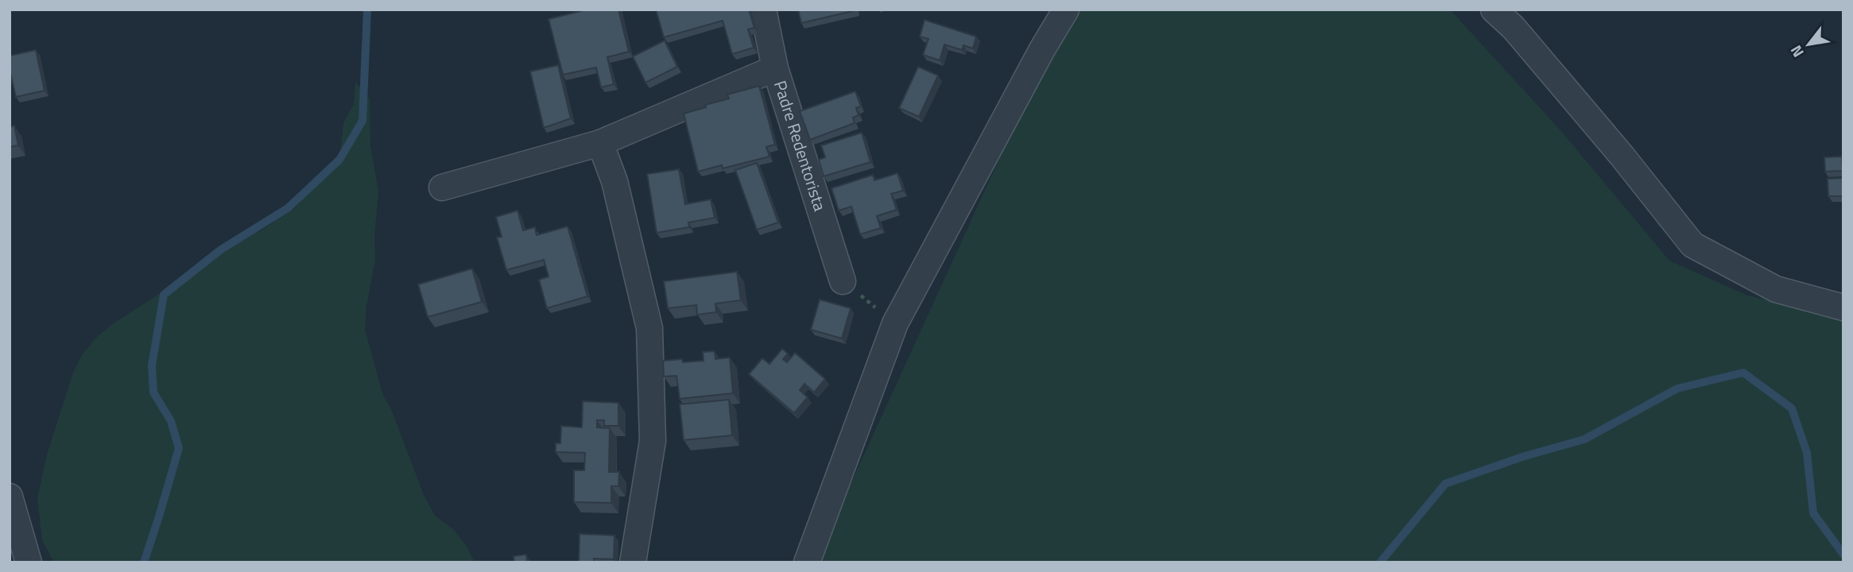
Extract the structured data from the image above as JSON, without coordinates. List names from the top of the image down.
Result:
{
  "streets": {
    "street": ["Padre Redentorista"]
  },
  "north": "bottom left"
}
